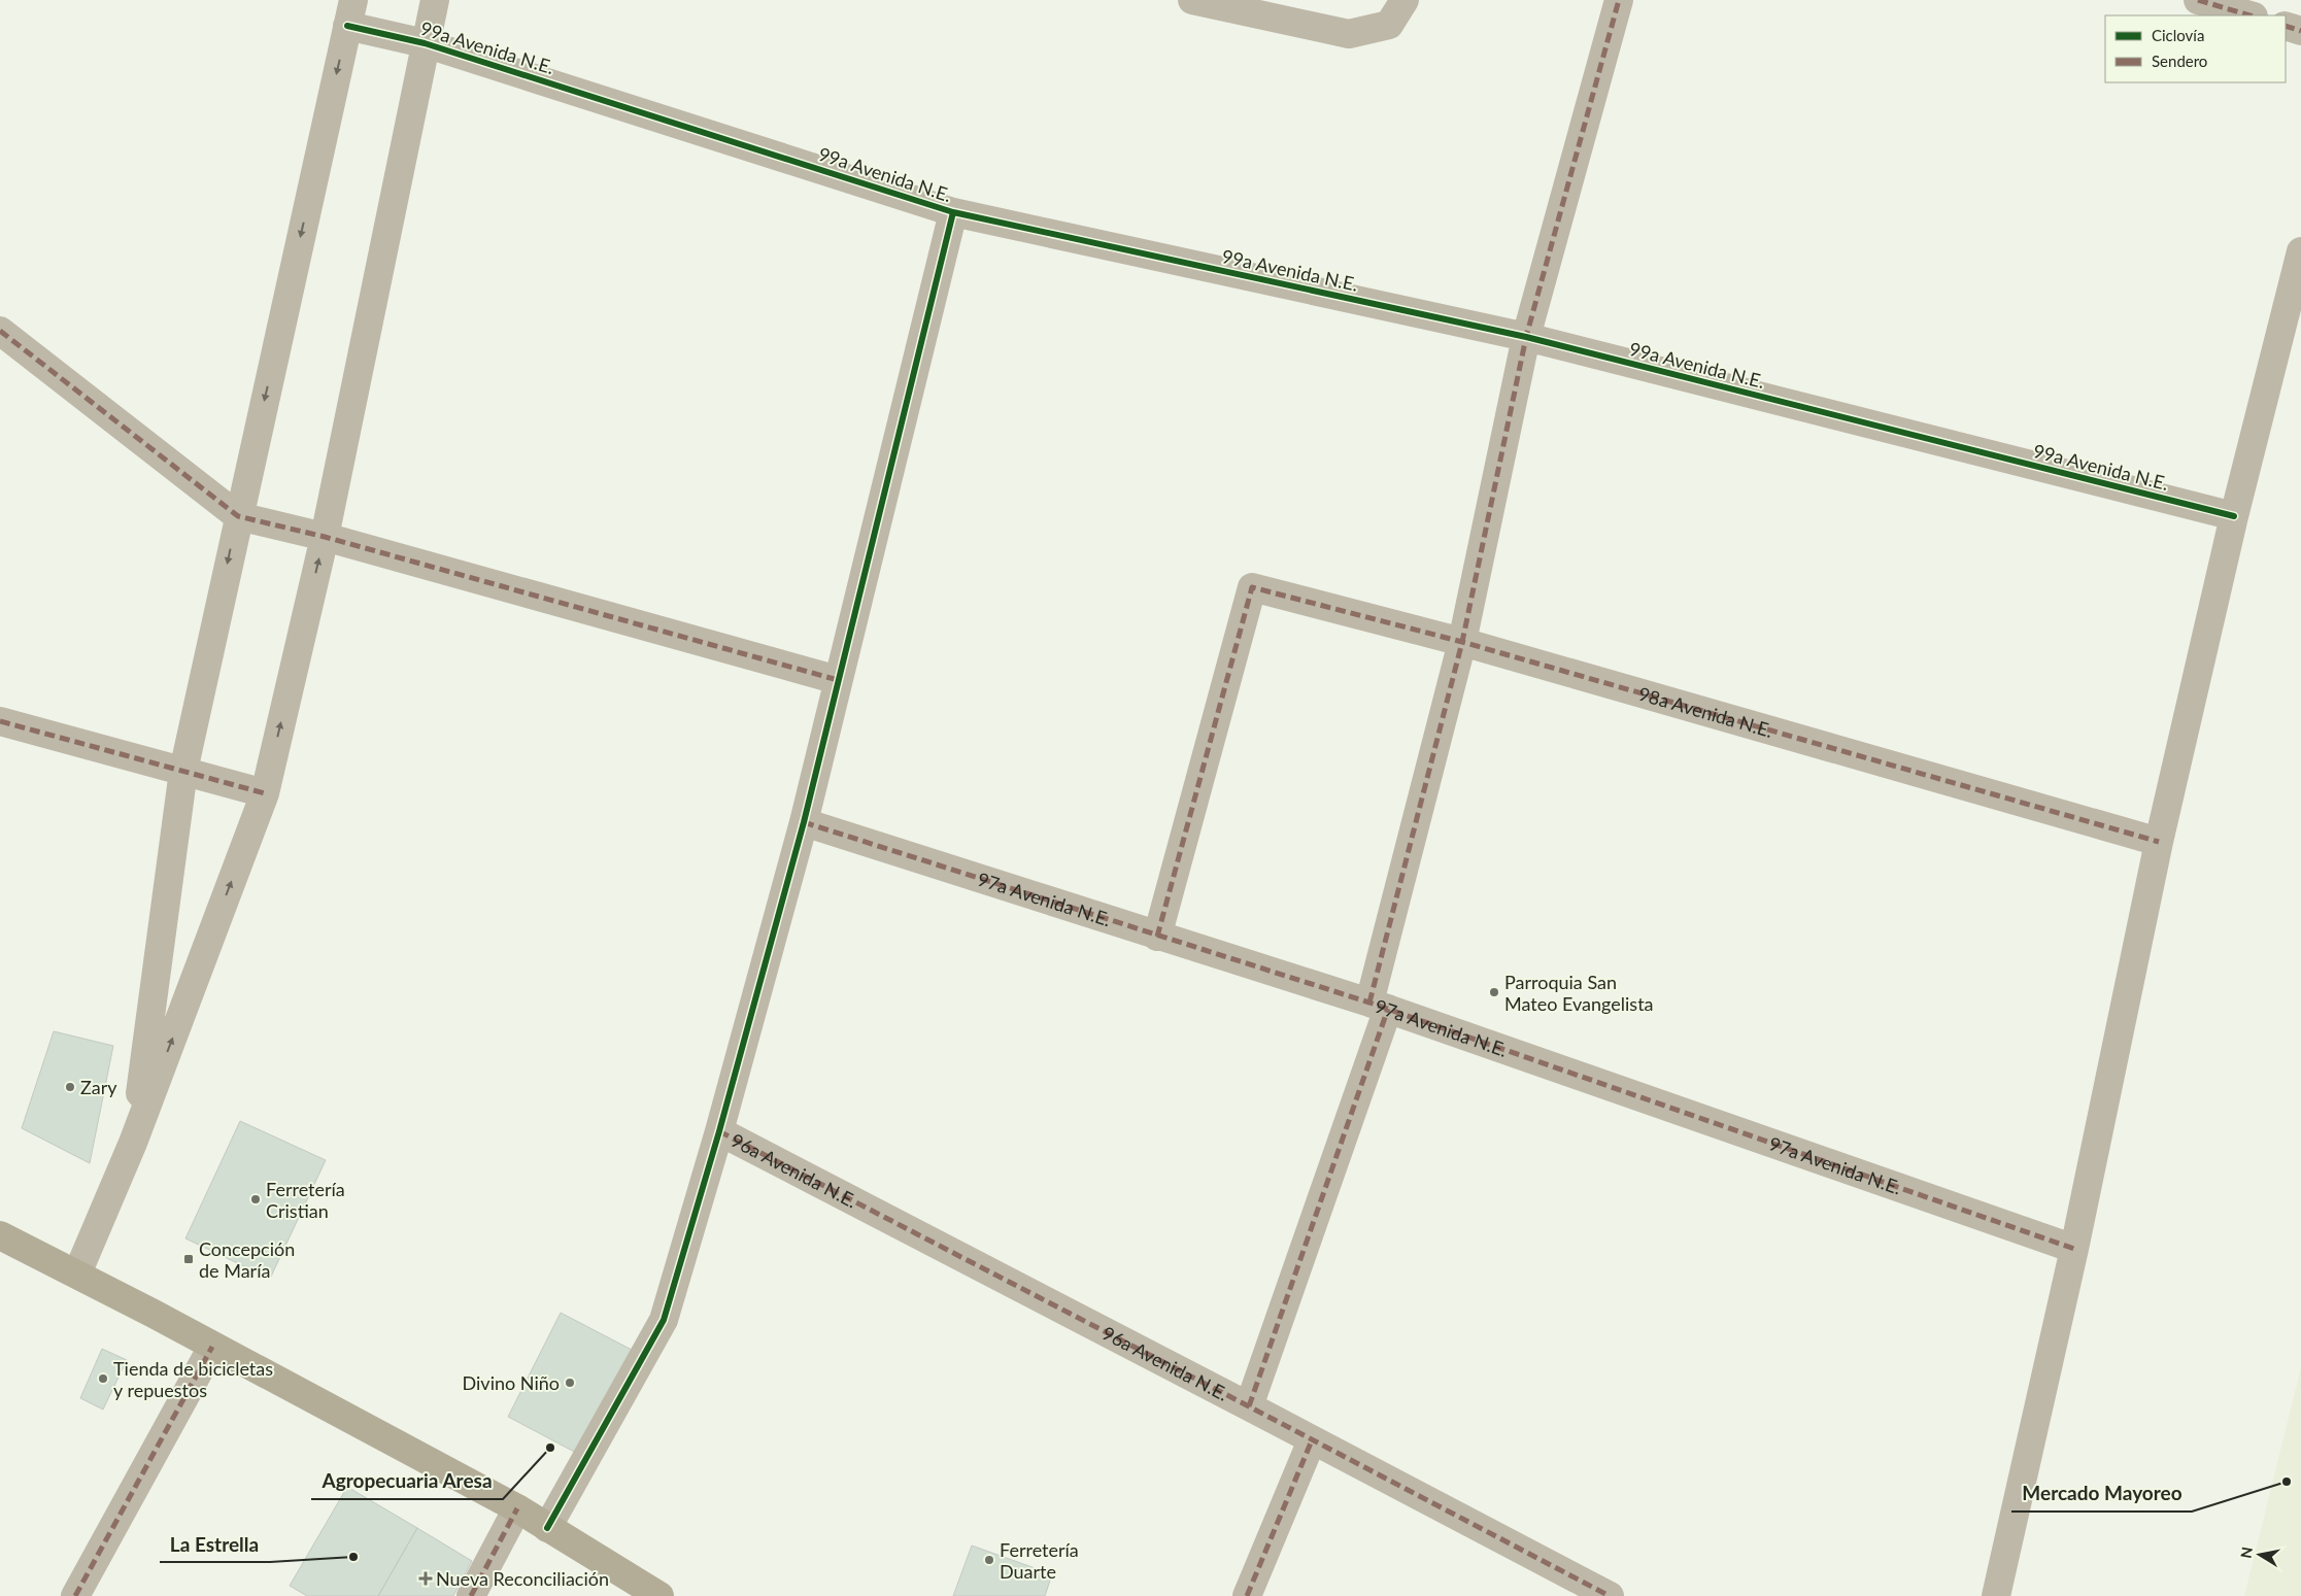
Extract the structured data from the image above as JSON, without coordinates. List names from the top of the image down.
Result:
{
  "streets": {
    "street": [
      "99a Avenida N.E.",
      "98a Avenida N.E.",
      "97a Avenida N.E.",
      "96a Avenida N.E."
    ]
  },
  "crossings": [
    ["98a Avenida N.E.", "97a Avenida N.E."]
  ],
  "places": {
    "other": [
      "Parroquia San Mateo Evangelista",
      "Zary",
      "Ferretería Cristian",
      "Tienda de bicicletas y repuestos",
      "Divino Niño",
      "Agropecuaria Aresa",
      "Mercado Mayoreo",
      "La Estrella",
      "Ferretería Duarte"
    ],
    "transit": ["Concepción de María"],
    "health": ["Nueva Reconciliación"]
  },
  "legend": ["Ciclovía", "Sendero"],
  "north": "left"
}
